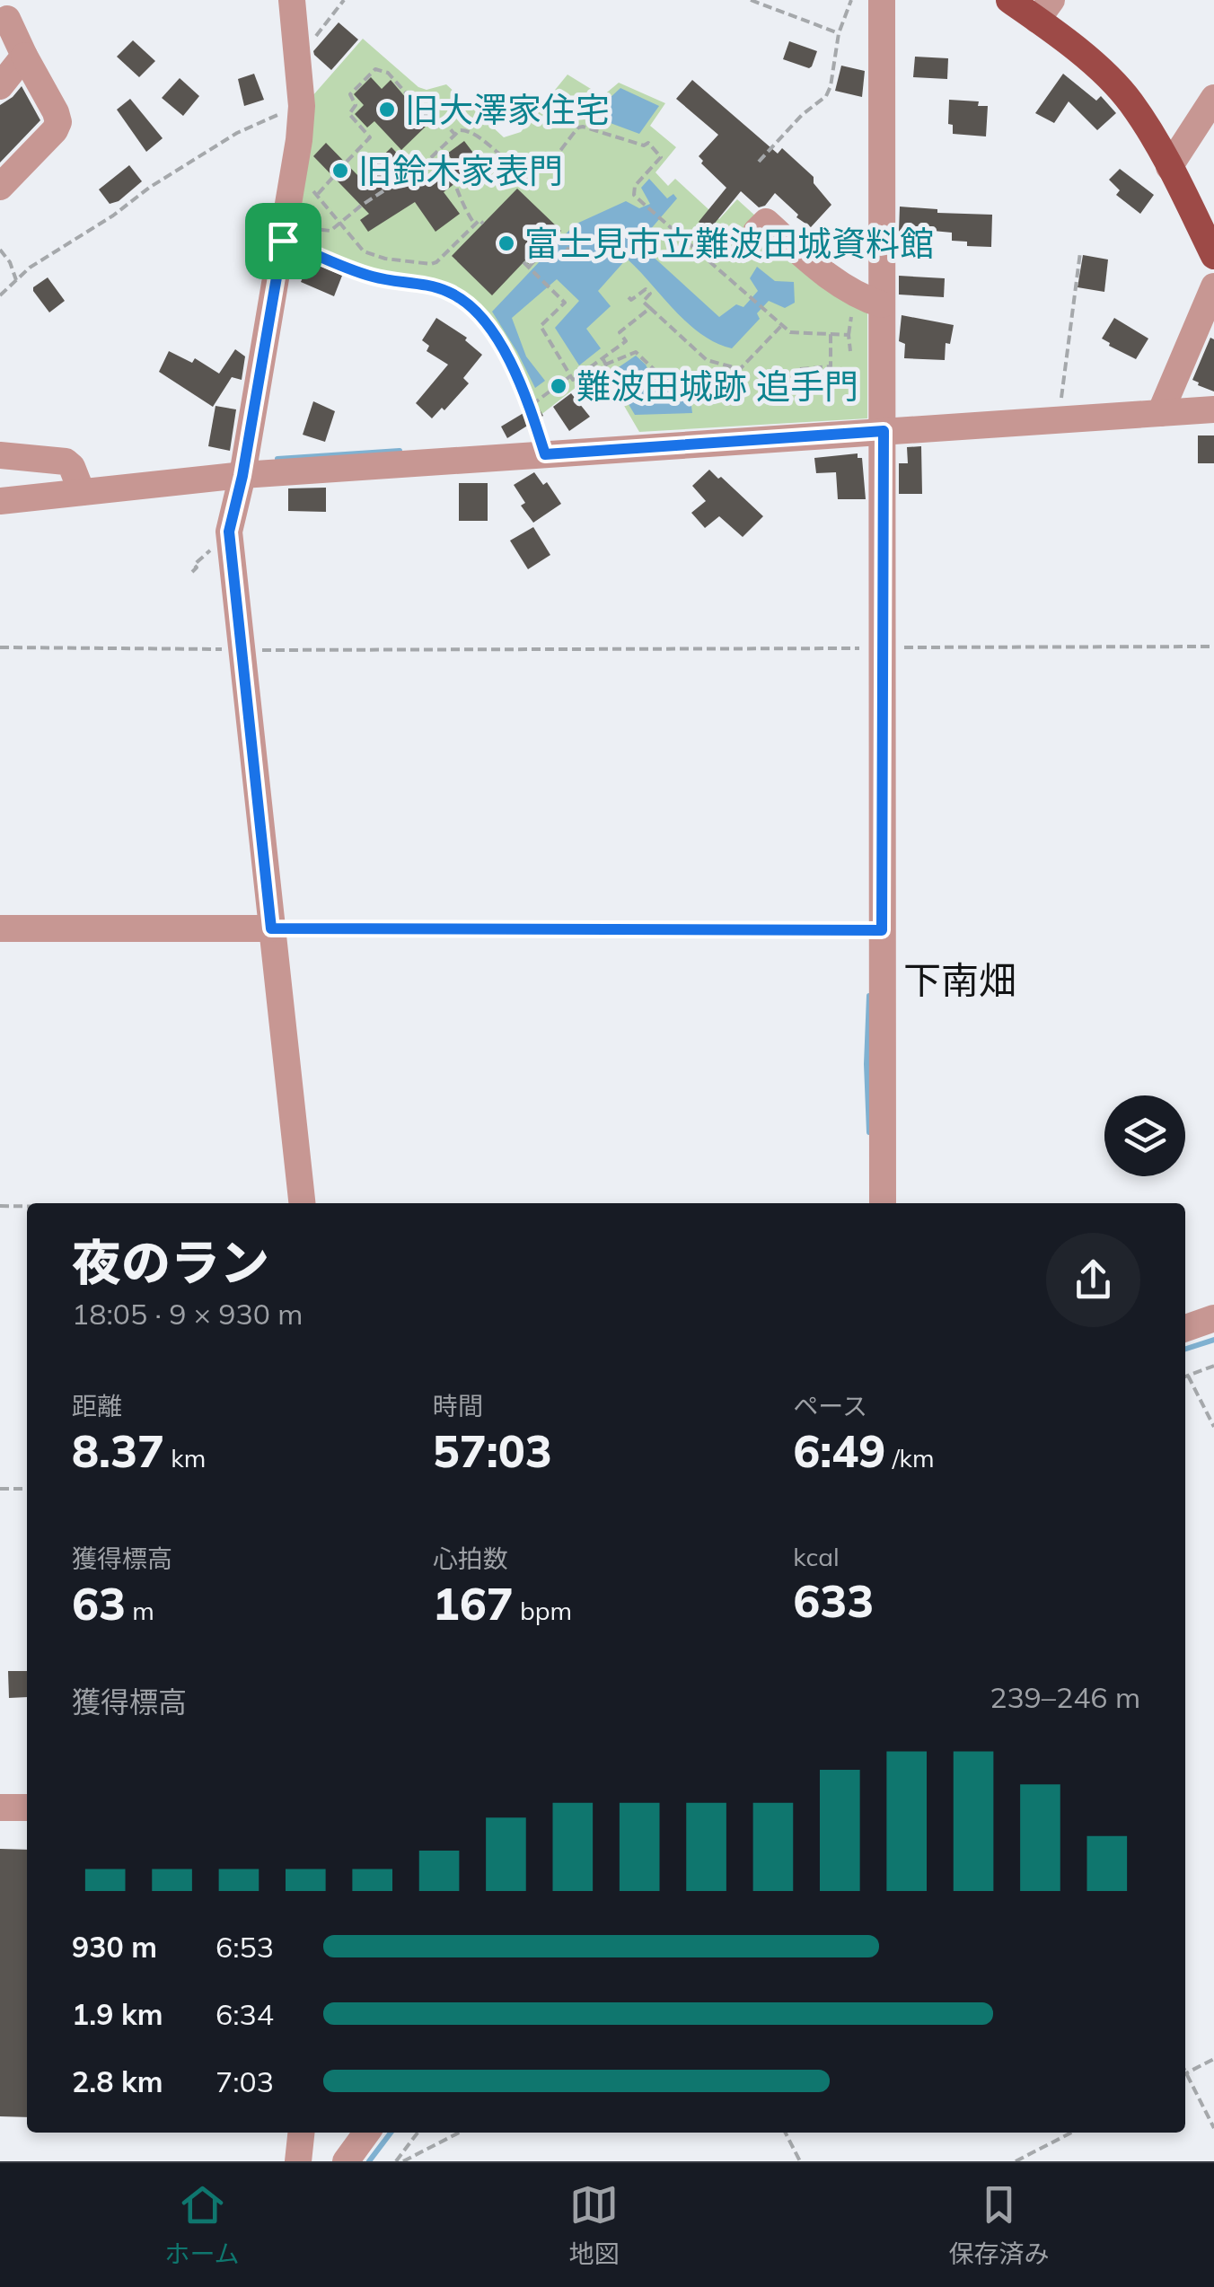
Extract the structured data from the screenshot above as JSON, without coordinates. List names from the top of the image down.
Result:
{
  "districts": ["下南畑"],
  "places": [
    "旧大澤家住宅",
    "旧鈴木家表門",
    "富士見市立難波田城資料館",
    "難波田城跡 追手門"
  ],
  "page": {
    "heading": ["夜のラン", "18:05 · 9 × 930 m"],
    "stats": [
      ["距離", "8.37 km"],
      ["時間", "57:03"],
      ["ペース", "6:49 /km"],
      ["獲得標高", "63 m"],
      ["心拍数", "167 bpm"],
      ["kcal", "633"]
    ],
    "chart": ["獲得標高", "239–246 m"],
    "list": [
      {
        "name": "930 m",
        "note": "6:53"
      },
      {
        "name": "1.9 km",
        "note": "6:34"
      },
      {
        "name": "2.8 km",
        "note": "7:03"
      }
    ],
    "tabs": ["ホーム", "地図", "保存済み"]
  }
}
